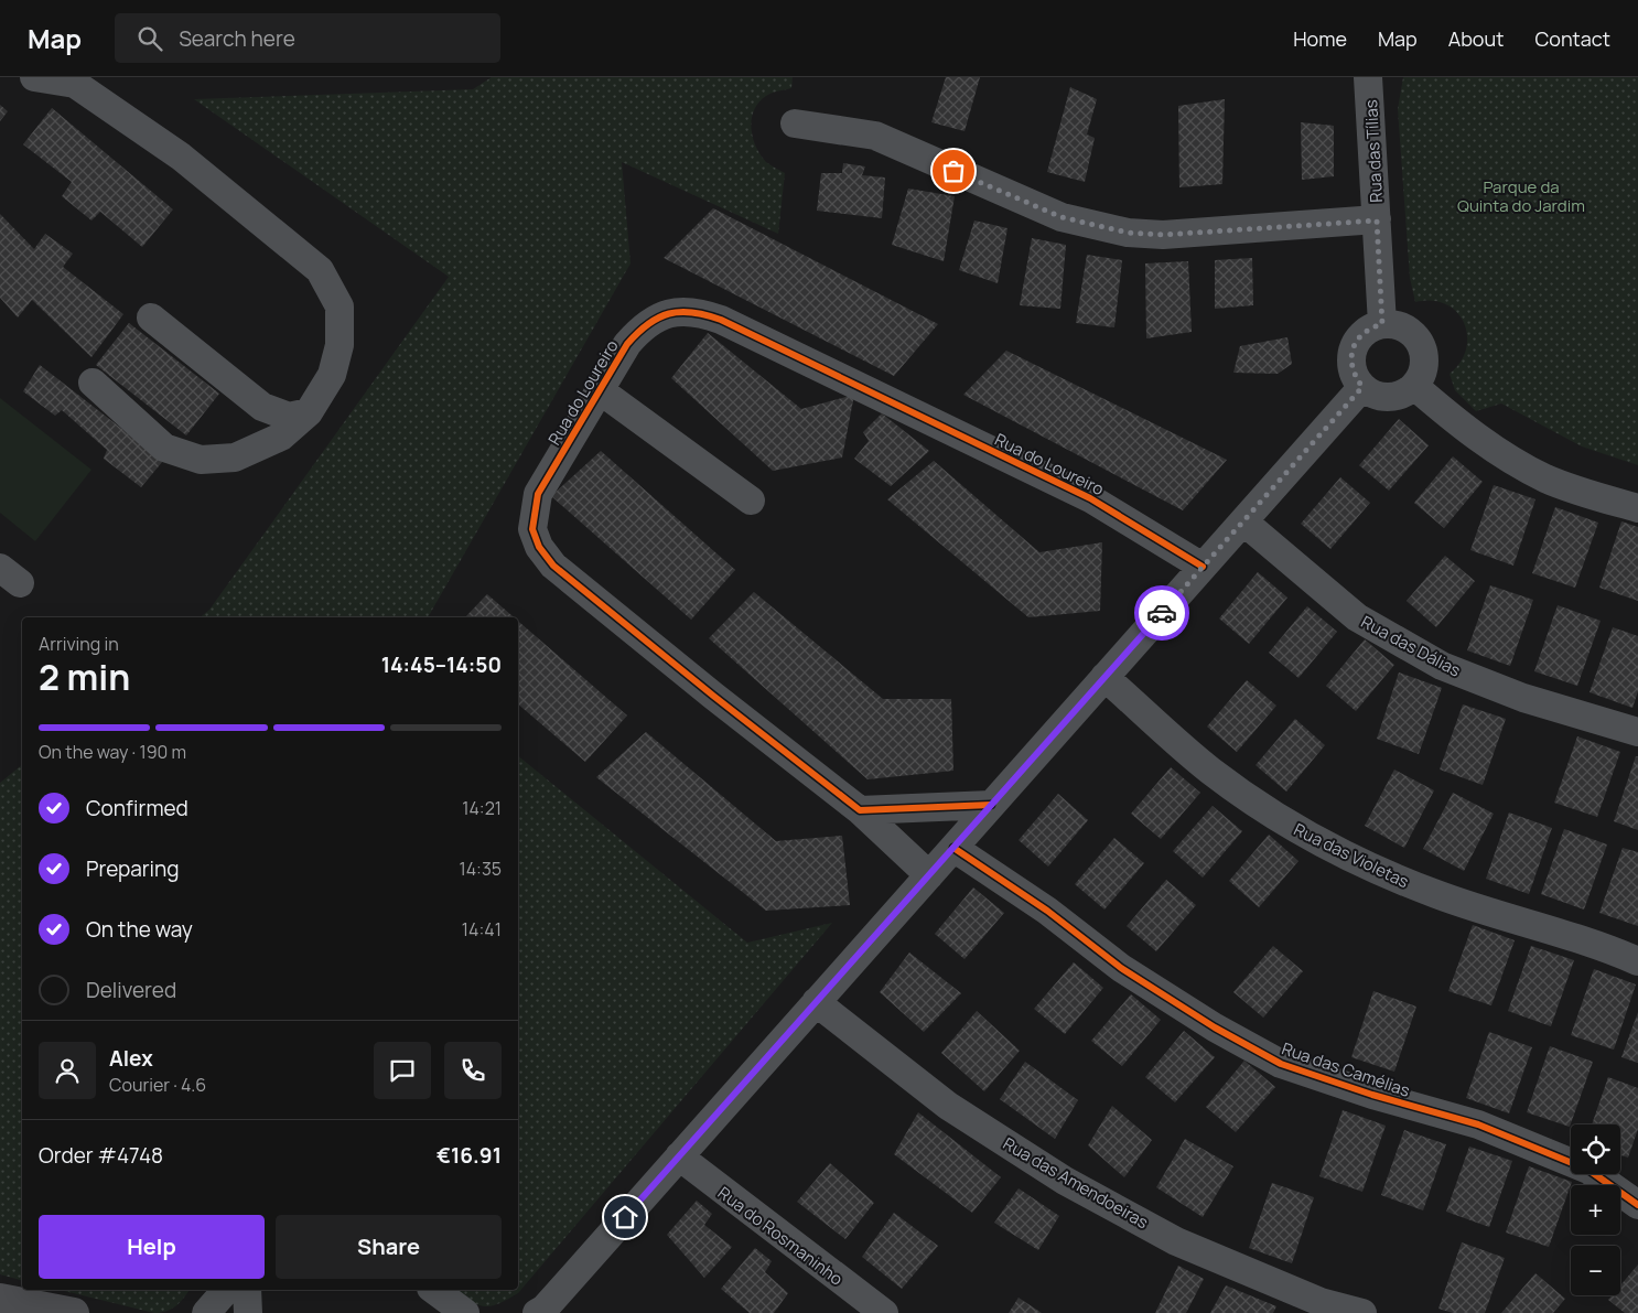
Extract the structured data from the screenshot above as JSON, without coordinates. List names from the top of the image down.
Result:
{
  "streets": {
    "street": [
      "Rua das Tílias",
      "Rua do Loureiro",
      "Rua das Dálias",
      "Rua das Violetas",
      "Rua das Camélias",
      "Rua das Amendoeiras",
      "Rua do Rosmaninho"
    ]
  },
  "parks": ["Parque da Quinta do Jardim"],
  "page": {
    "header": "Map",
    "search": "Search here",
    "nav": [
      "Home",
      "Map",
      "About",
      "Contact"
    ],
    "heading": ["2 min", "Arriving in", "14:45–14:50"],
    "panel": [
      "Alex",
      "Courier · 4.6",
      "Order #4748",
      "€16.91"
    ],
    "bar": "On the way · 190 m",
    "list": [
      ["Confirmed", "14:21"],
      ["Preparing", "14:35"],
      ["On the way", "14:41"],
      "Delivered"
    ],
    "map_buttons": ["+", "−"],
    "buttons": ["Help", "Share"]
  }
}
